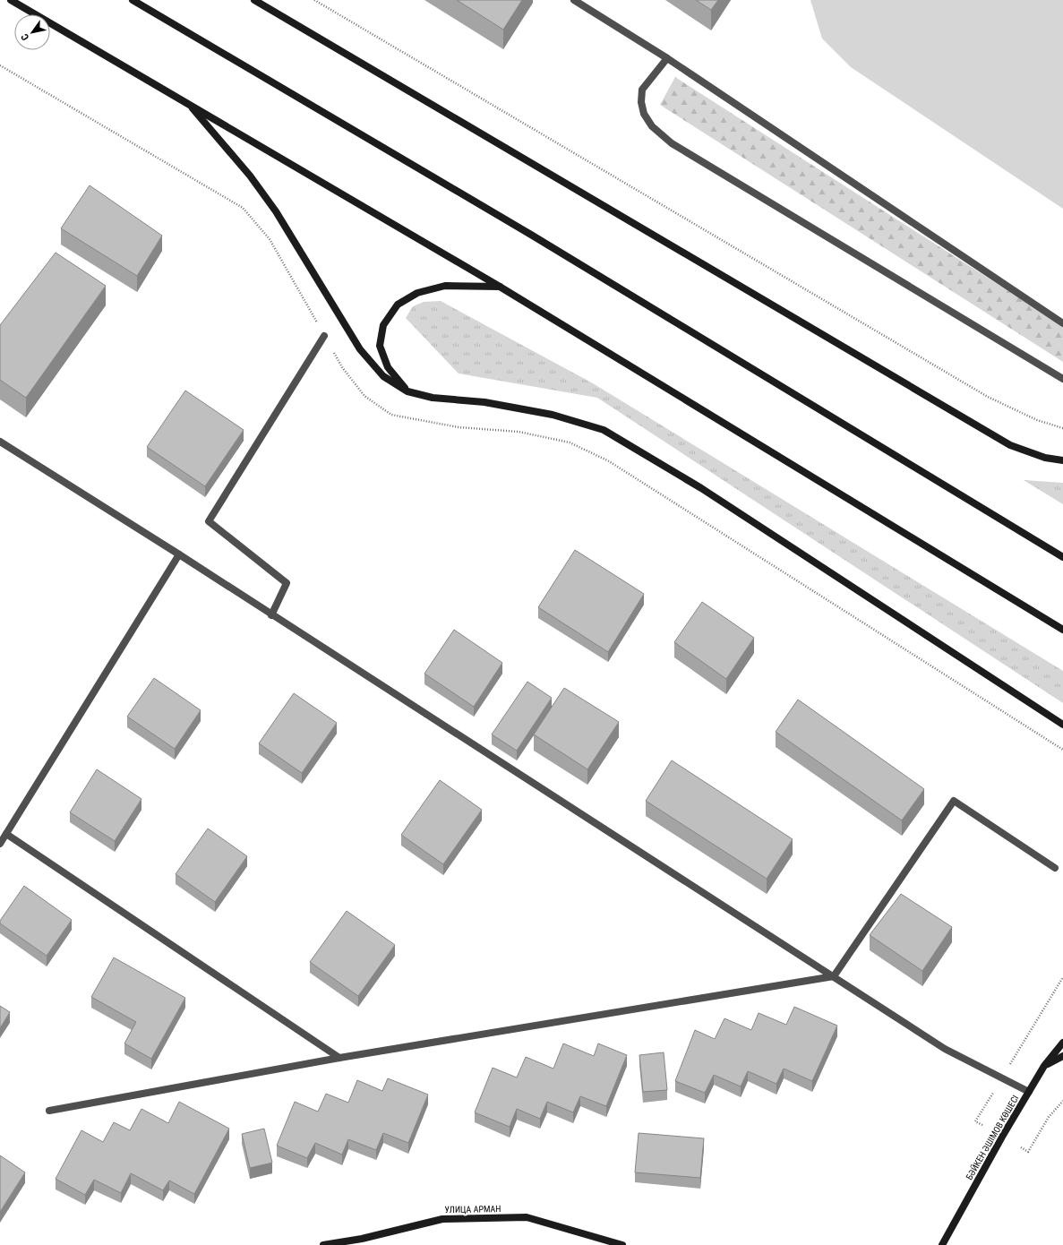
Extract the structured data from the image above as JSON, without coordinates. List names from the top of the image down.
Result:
{
  "streets": {
    "main road": ["БӘЙКЕН ӘШІМОВ КӨШЕСІ", "УЛИЦА АРМАН"]
  },
  "north": "bottom left"
}
